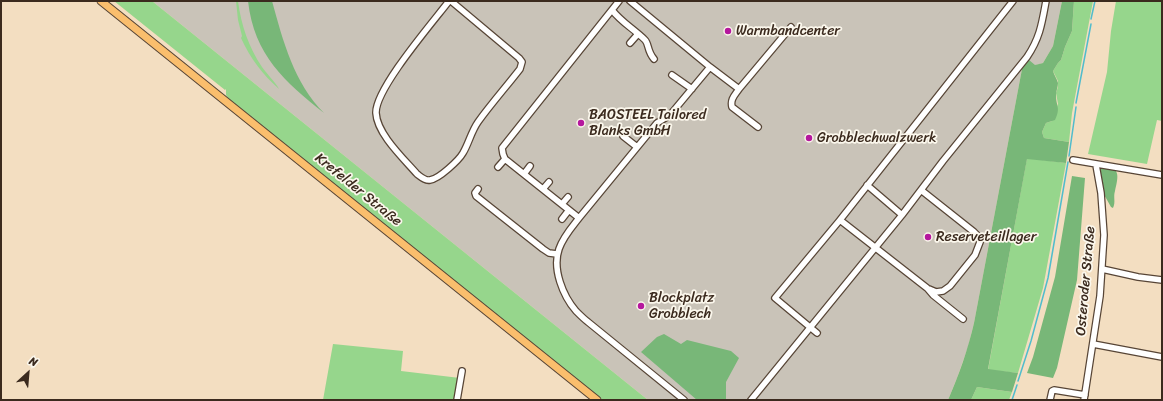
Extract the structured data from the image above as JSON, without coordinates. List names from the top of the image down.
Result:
{
  "streets": {
    "main road": ["Krefelder Straße"],
    "street": ["Osteroder Straße"]
  },
  "places": [
    "Warmbandcenter",
    "BAOSTEEL Tailored Blanks GmbH",
    "Grobblechwalzwerk",
    "Reserveteillager",
    "Blockplatz Grobblech"
  ],
  "north": "top right"
}
